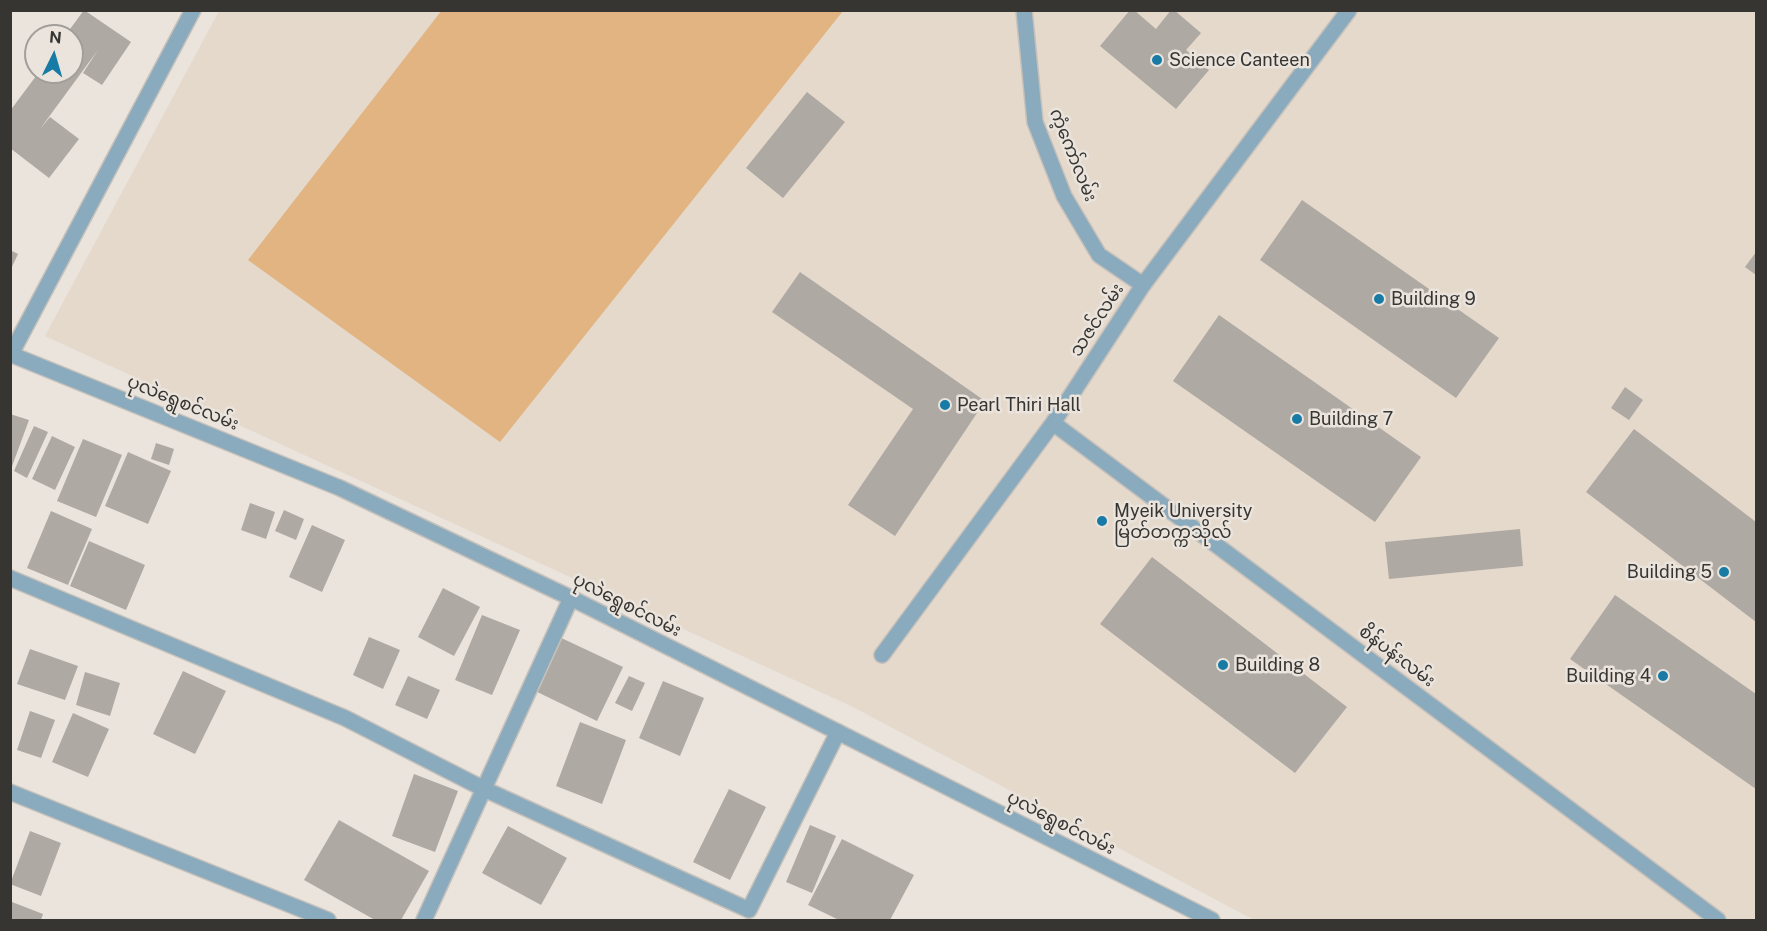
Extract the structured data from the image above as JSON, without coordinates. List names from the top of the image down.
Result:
{
  "streets": {
    "street": [
      "ကံ့ကော်လမ်း",
      "သဇင်လမ်း",
      "ပုလဲရွေစင်လမ်း",
      "စိန်ပန်းလမ်း"
    ]
  },
  "crossings": [
    ["ကံ့ကော်လမ်း", "သဇင်လမ်း"],
    ["သဇင်လမ်း", "စိန်ပန်းလမ်း"]
  ],
  "places": [
    "Science Canteen",
    "Building 9",
    "Pearl Thiri Hall",
    "Building 7",
    "Myeik University မြိတ်တက္ကသိုလ်",
    "Building 5",
    "Building 8",
    "Building 4"
  ],
  "north": "top"
}
